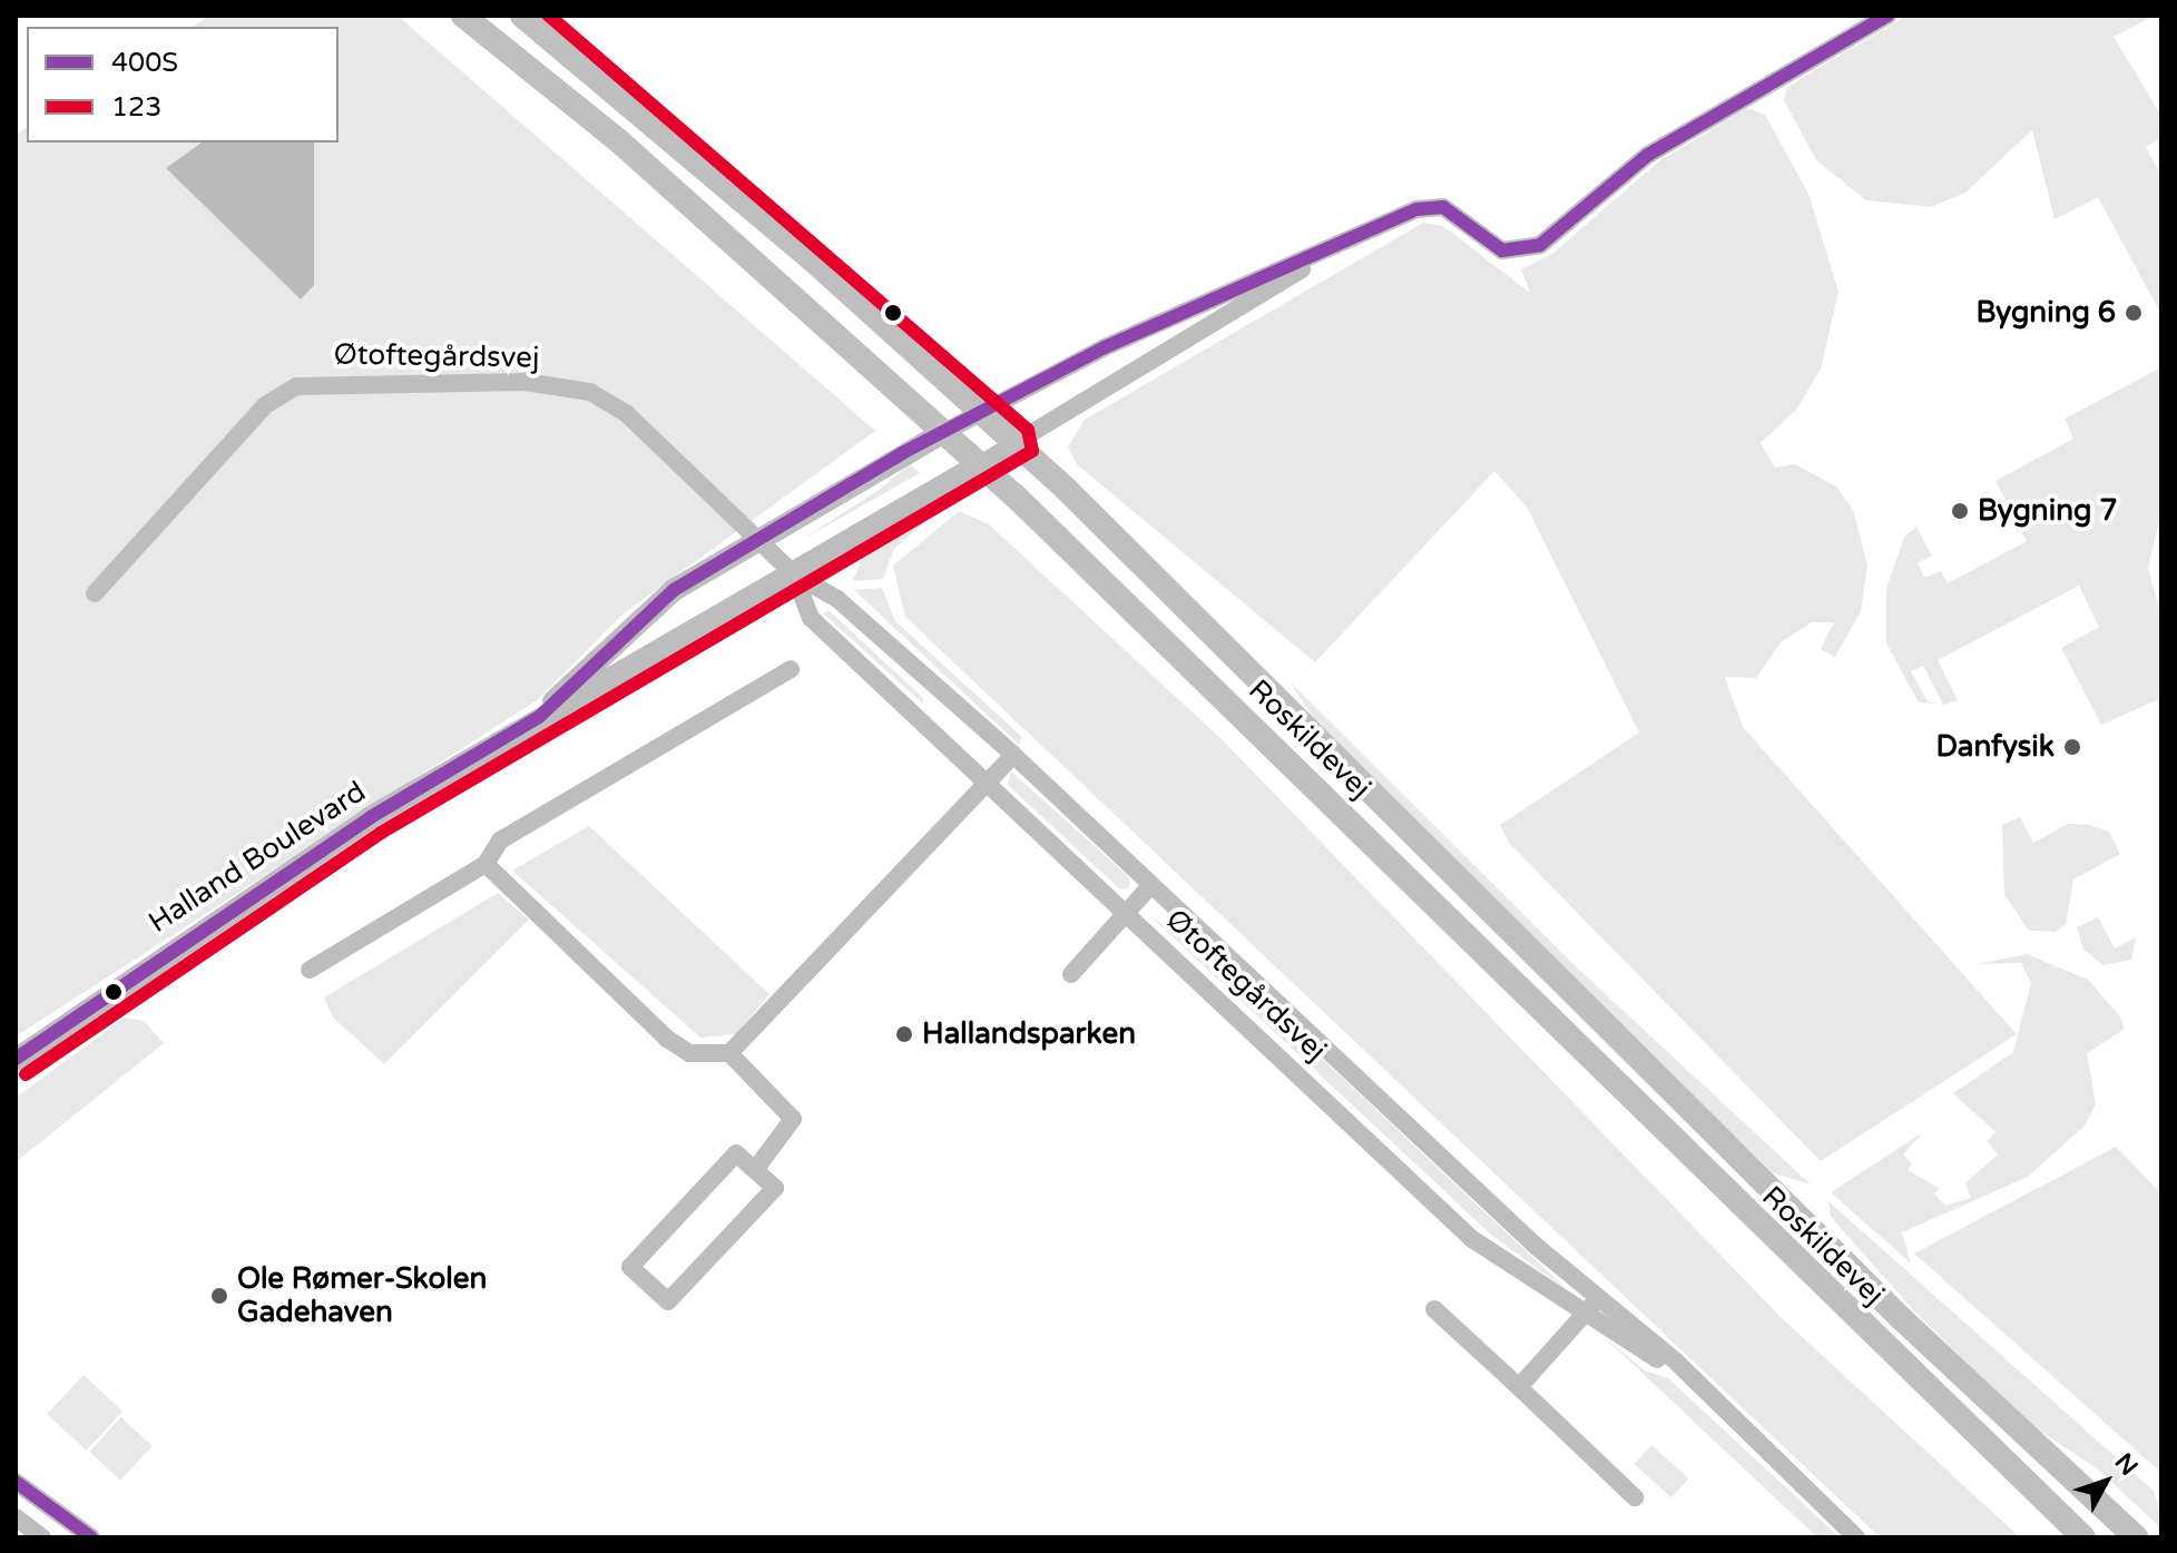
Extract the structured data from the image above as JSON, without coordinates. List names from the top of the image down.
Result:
{
  "streets": {
    "main road": ["Roskildevej"],
    "street": ["Øtoftegårdsvej", "Halland Boulevard"]
  },
  "crossings": [
    ["Øtoftegårdsvej", "Halland Boulevard"],
    ["Roskildevej", "Halland Boulevard"]
  ],
  "places": [
    "Bygning 6",
    "Bygning 7",
    "Danfysik",
    "Hallandsparken",
    "Ole Rømer-Skolen Gadehaven"
  ],
  "lines": ["transit line 400S", "transit line 123"],
  "legend": ["400S", "123"],
  "north": "top right"
}
